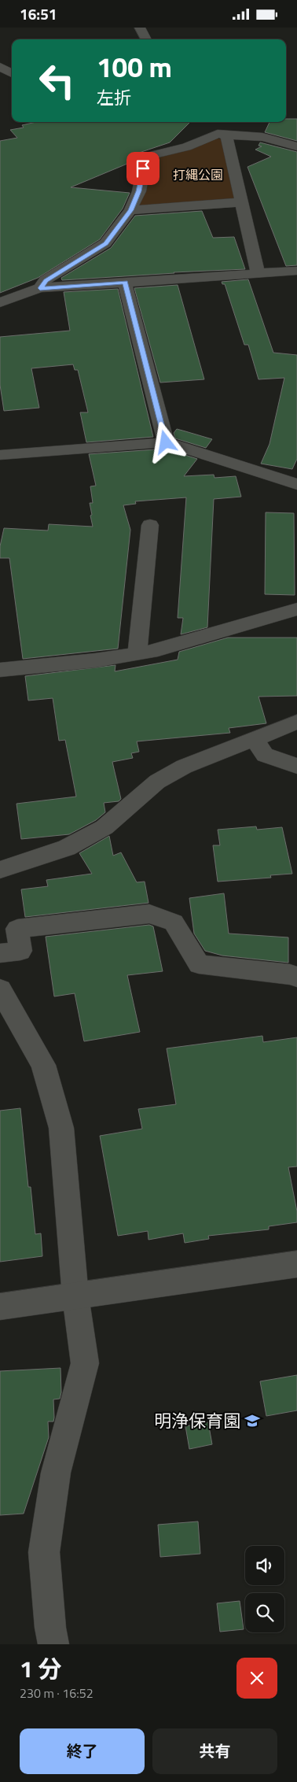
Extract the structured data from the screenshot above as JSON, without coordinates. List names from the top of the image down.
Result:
{
  "parks": ["打縄公園"],
  "places": {
    "school or university": ["明浄保育園"]
  },
  "page": {
    "status": "16:51",
    "turn": ["100 m", "左折"],
    "heading": ["1 分", "230 m · 16:52"],
    "buttons": ["終了", "共有"]
  }
}
